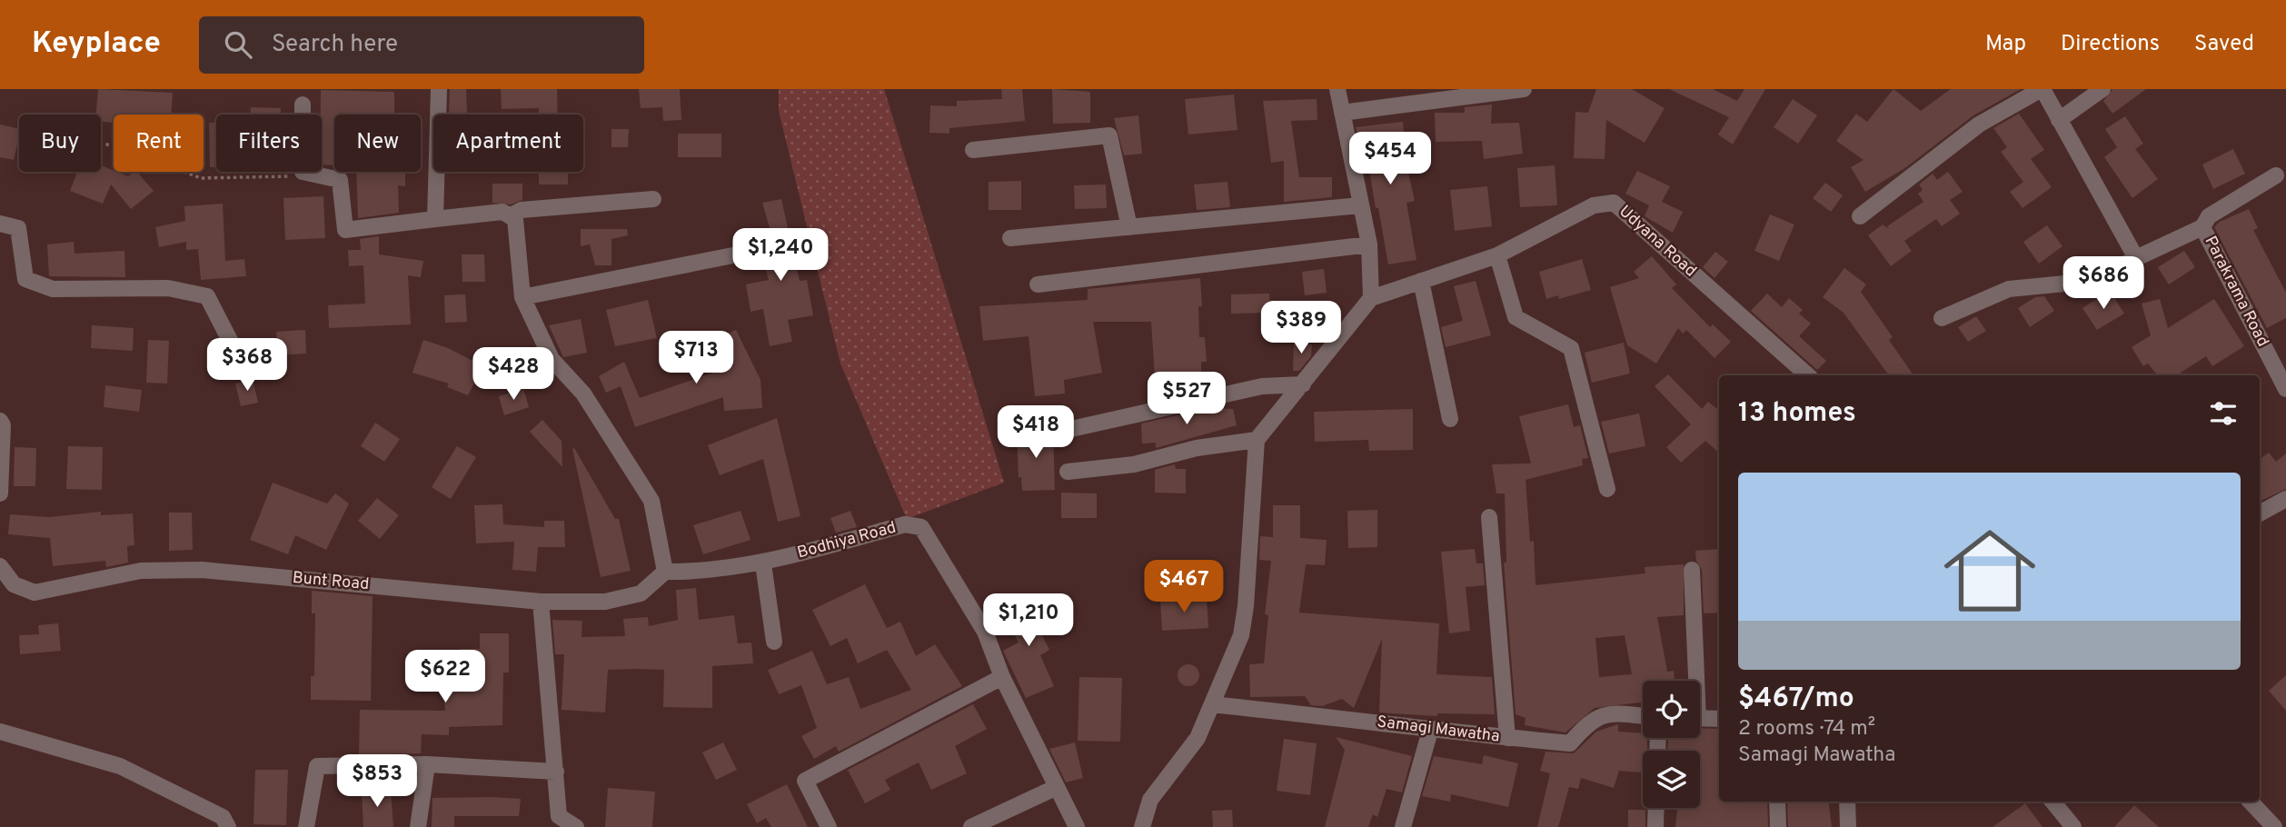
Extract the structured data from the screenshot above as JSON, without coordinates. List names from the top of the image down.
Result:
{
  "streets": {
    "street": [
      "Udyana Road",
      "Parakrama Road",
      "Bodhiya Road",
      "Bunt Road",
      "Samagi Mawatha"
    ]
  },
  "crossings": [
    ["Bodhiya Road", "Bunt Road"]
  ],
  "page": {
    "header": "Keyplace",
    "search": "Search here",
    "nav": ["Map", "Directions", "Saved"],
    "chip": [
      "Buy",
      "Rent",
      "Filters",
      "New",
      "Apartment"
    ],
    "price": [
      "$454",
      "$1,240",
      "$686",
      "$389",
      "$713",
      "$368",
      "$428",
      "$527",
      "$418",
      "$467",
      "$1,210",
      "$622",
      "$853"
    ],
    "heading": "13 homes",
    "list": [
      {
        "name": "$467/mo",
        "note": "2 rooms · 74 m² · Samagi Mawatha"
      }
    ]
  }
}
